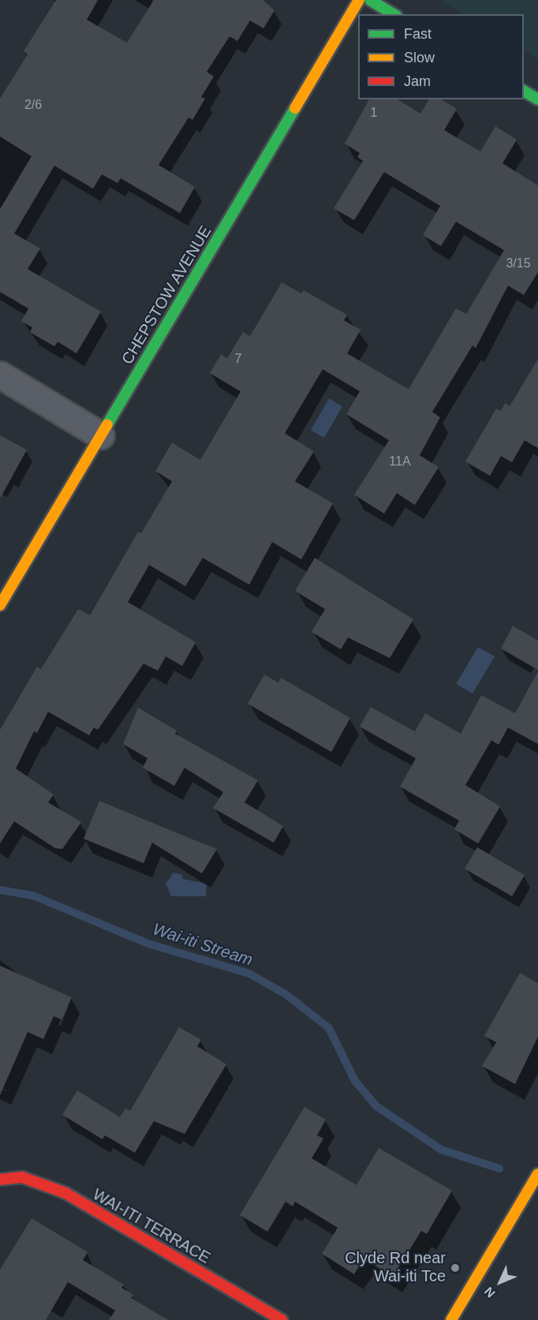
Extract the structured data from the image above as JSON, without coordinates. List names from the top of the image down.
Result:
{
  "streets": {
    "street": ["CHEPSTOW AVENUE", "WAI-ITI TERRACE"]
  },
  "water": ["Wai-iti Stream"],
  "places": ["Clyde Rd near Wai-iti Tce"],
  "house_numbers": [
    "2/6",
    "1",
    "3/15",
    "7",
    "11A"
  ],
  "legend": ["Fast", "Slow", "Jam"],
  "north": "bottom left"
}
